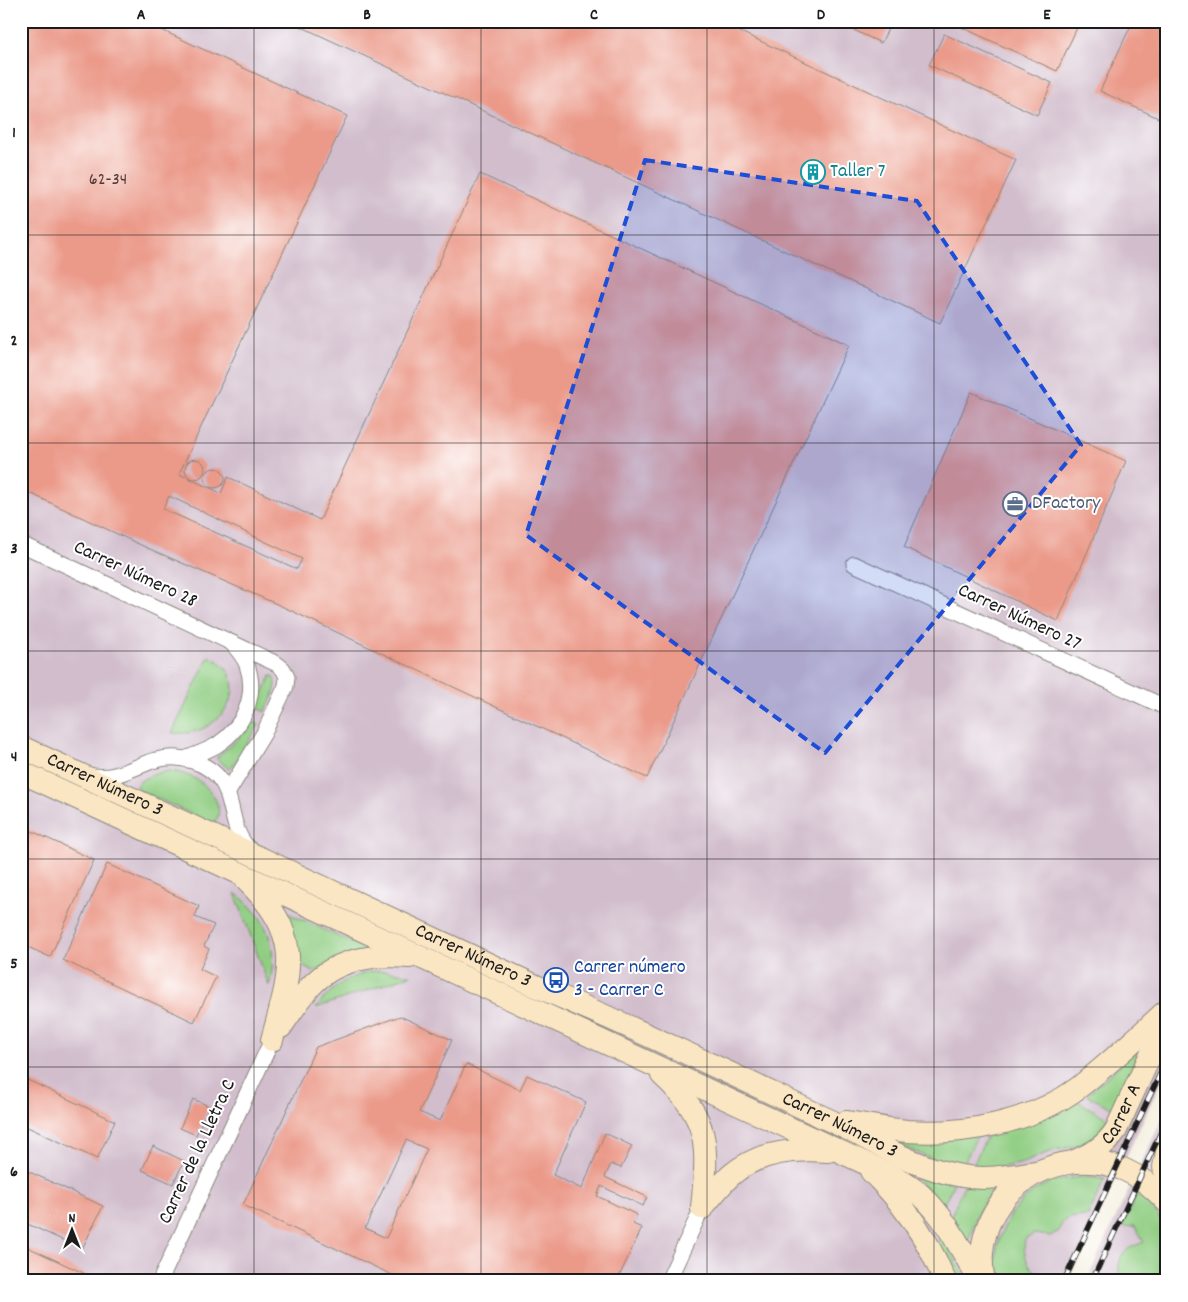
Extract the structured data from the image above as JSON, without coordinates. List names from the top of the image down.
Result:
{
  "streets": {
    "main road": ["Carrer Número 3", "Carrer A"],
    "street": ["Carrer Número 28", "Carrer Número 27", "Carrer de la Lletra C"]
  },
  "places": {
    "building": ["Taller 7"],
    "office": ["DFactory"],
    "bus stop": ["Carrer número 3 - Carrer C"]
  },
  "house_numbers": ["62-34"],
  "north": "top",
  "grid": {
    "columns": [
      "A",
      "B",
      "C",
      "D",
      "E"
    ],
    "rows": [
      "1",
      "2",
      "3",
      "4",
      "5",
      "6"
    ]
  }
}
